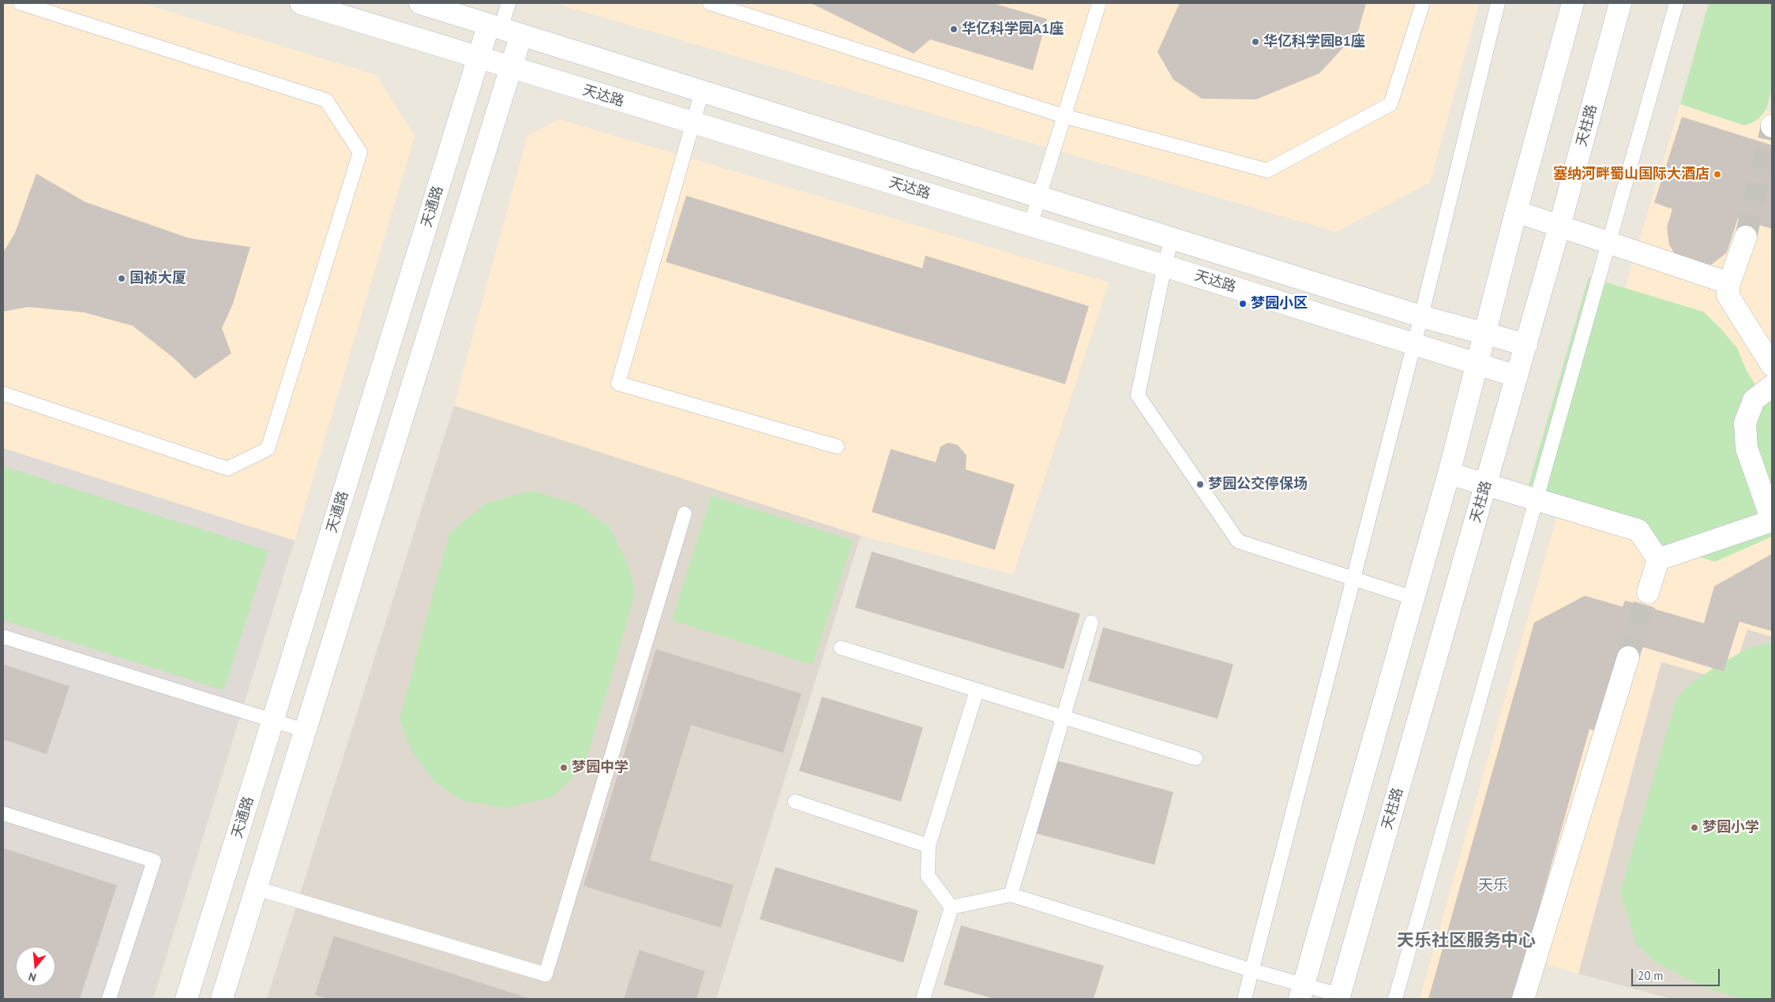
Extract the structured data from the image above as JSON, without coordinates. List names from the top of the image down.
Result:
{
  "streets": {
    "street": ["天达路", "天柱路", "天通路"]
  },
  "crossings": [
    ["天达路", "天柱路"],
    ["天达路", "天通路"]
  ],
  "districts": ["天乐", "天乐社区服务中心"],
  "places": [
    "华亿科学园A1座",
    "华亿科学园B1座",
    "塞纳河畔蜀山国际大酒店",
    "国祯大厦",
    "梦园小区",
    "梦园公交停保场",
    "梦园中学",
    "梦园小学"
  ],
  "scale_bar": "20 m",
  "north": "bottom"
}
